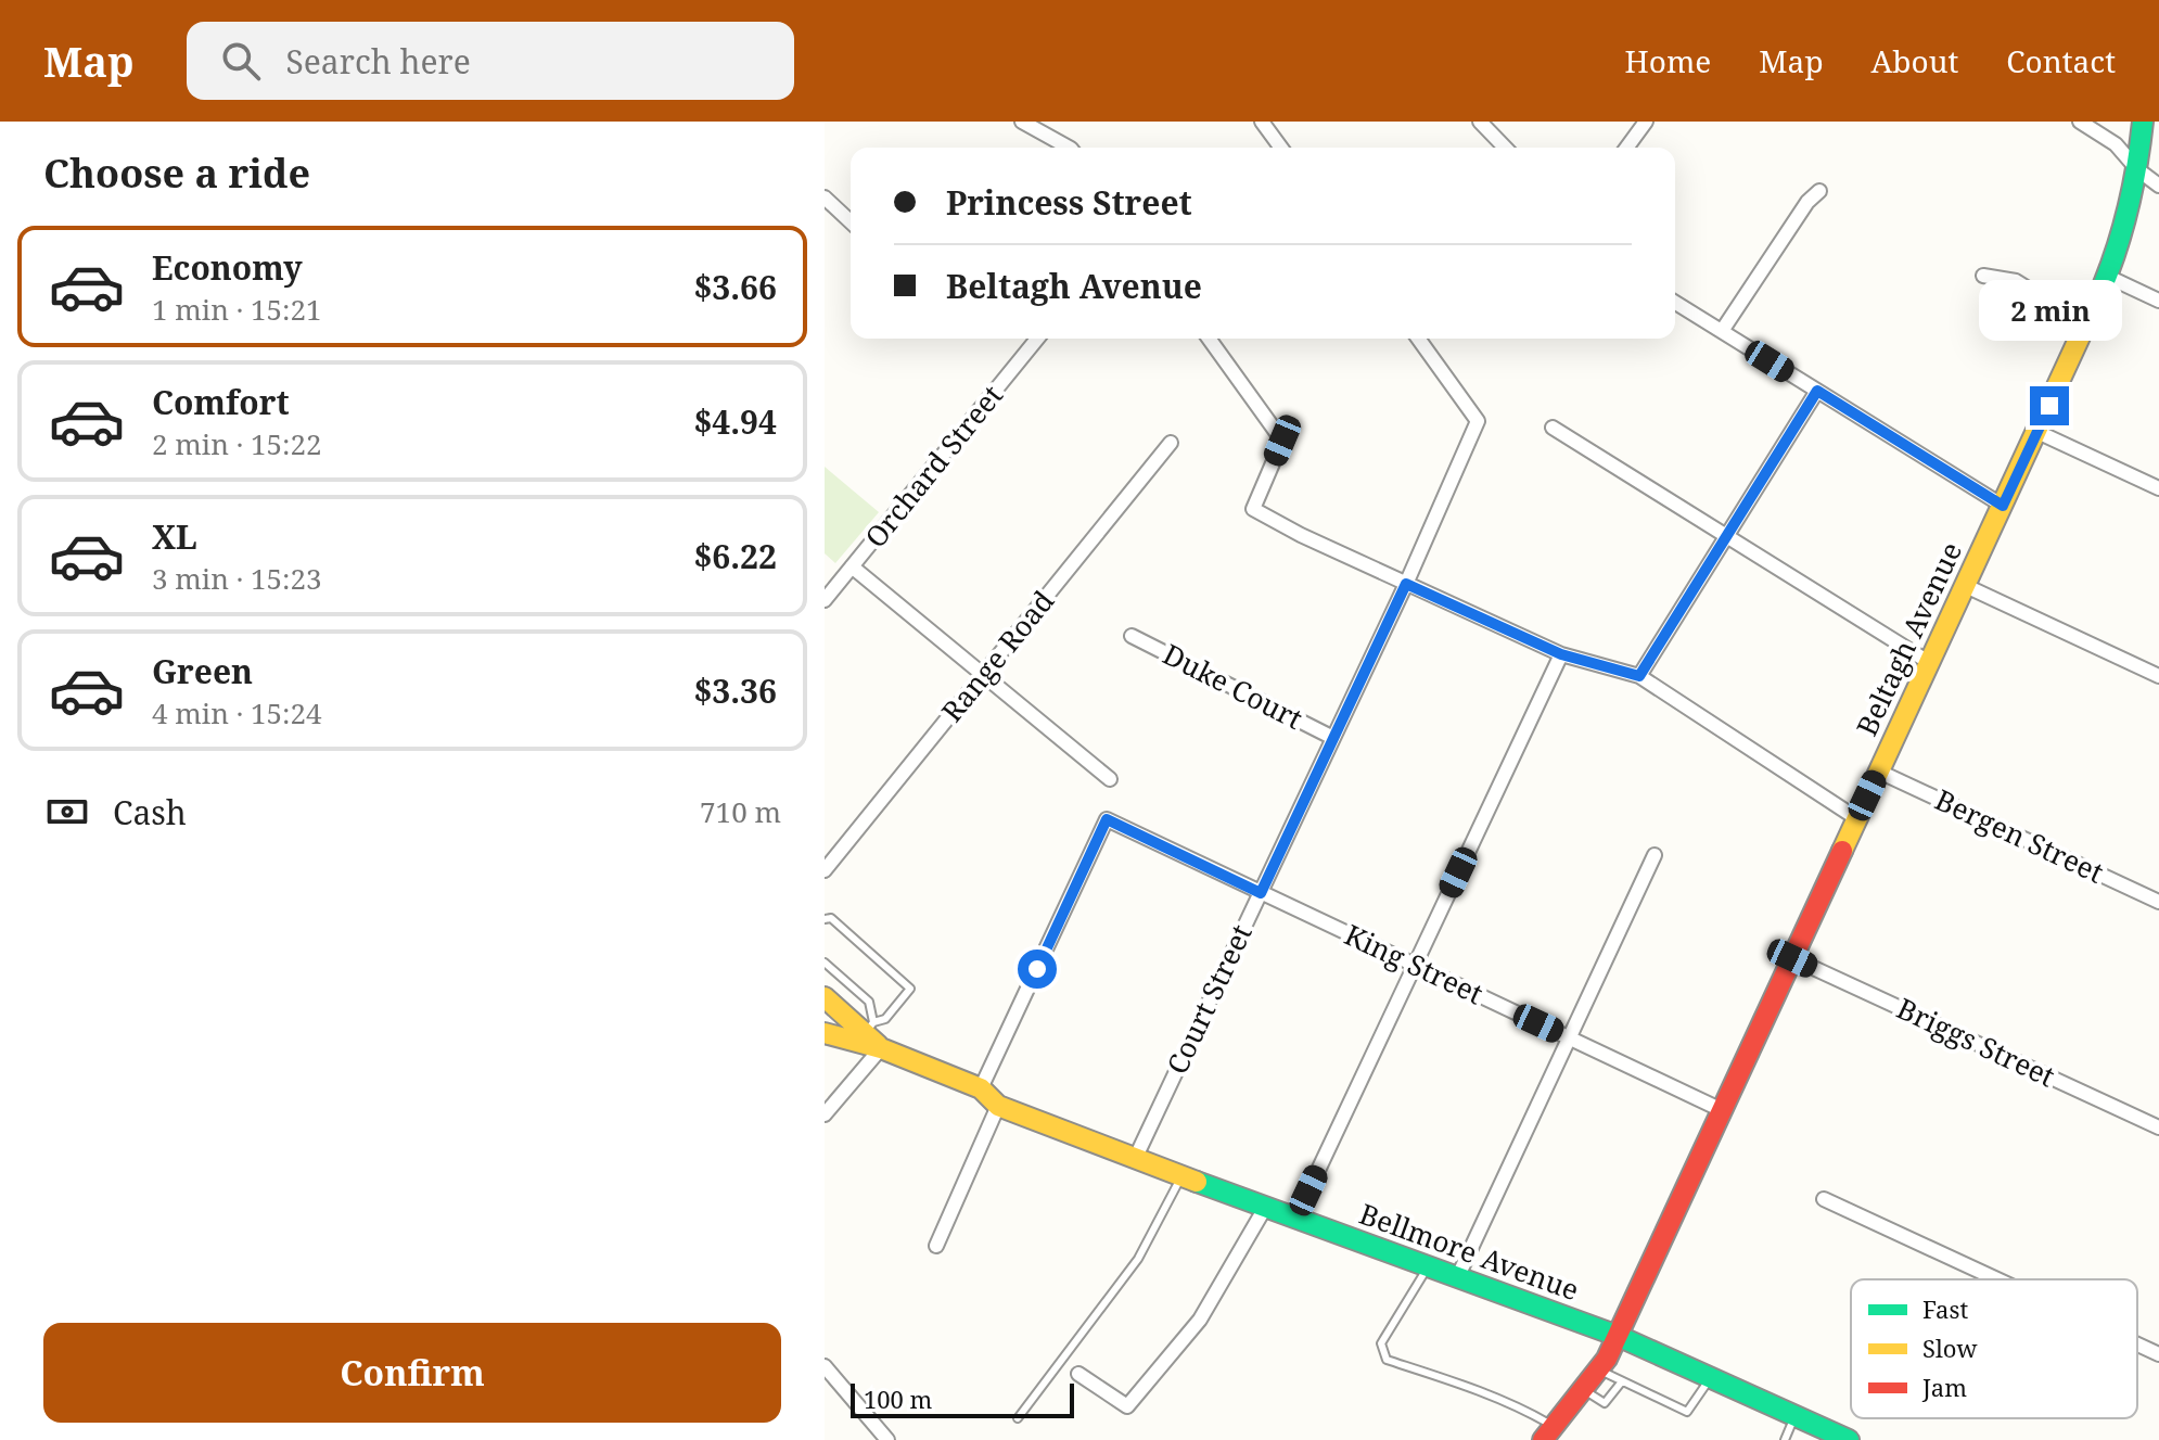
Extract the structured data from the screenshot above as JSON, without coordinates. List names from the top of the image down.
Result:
{
  "streets": {
    "street": [
      "Orchard Street",
      "Beltagh Avenue",
      "Range Road",
      "Duke Court",
      "Bergen Street",
      "King Street",
      "Court Street",
      "Briggs Street",
      "Bellmore Avenue"
    ]
  },
  "crossings": [
    ["Beltagh Avenue", "Bergen Street"],
    ["Beltagh Avenue", "King Street"],
    ["Beltagh Avenue", "Briggs Street"],
    ["Beltagh Avenue", "Bellmore Avenue"],
    ["Duke Court", "Court Street"],
    ["King Street", "Court Street"],
    ["King Street", "Bellmore Avenue"],
    ["Court Street", "Bellmore Avenue"]
  ],
  "legend": ["Fast", "Slow", "Jam"],
  "scale_bar": "100 m",
  "page": {
    "header": "Map",
    "search": "Search here",
    "nav": [
      "Home",
      "Map",
      "About",
      "Contact"
    ],
    "heading": "Choose a ride",
    "banner": ["Princess Street", "Beltagh Avenue"],
    "list": [
      {
        "name": "Economy",
        "note": "1 min · 15:21",
        "value": "$3.66"
      },
      {
        "name": "Comfort",
        "note": "2 min · 15:22",
        "value": "$4.94"
      },
      {
        "name": "XL",
        "note": "3 min · 15:23",
        "value": "$6.22"
      },
      {
        "name": "Green",
        "note": "4 min · 15:24",
        "value": "$3.36"
      }
    ],
    "bubble": "2 min",
    "pay": ["Cash", "710 m"],
    "buttons": "Confirm",
    "scale": "100 m"
  }
}
